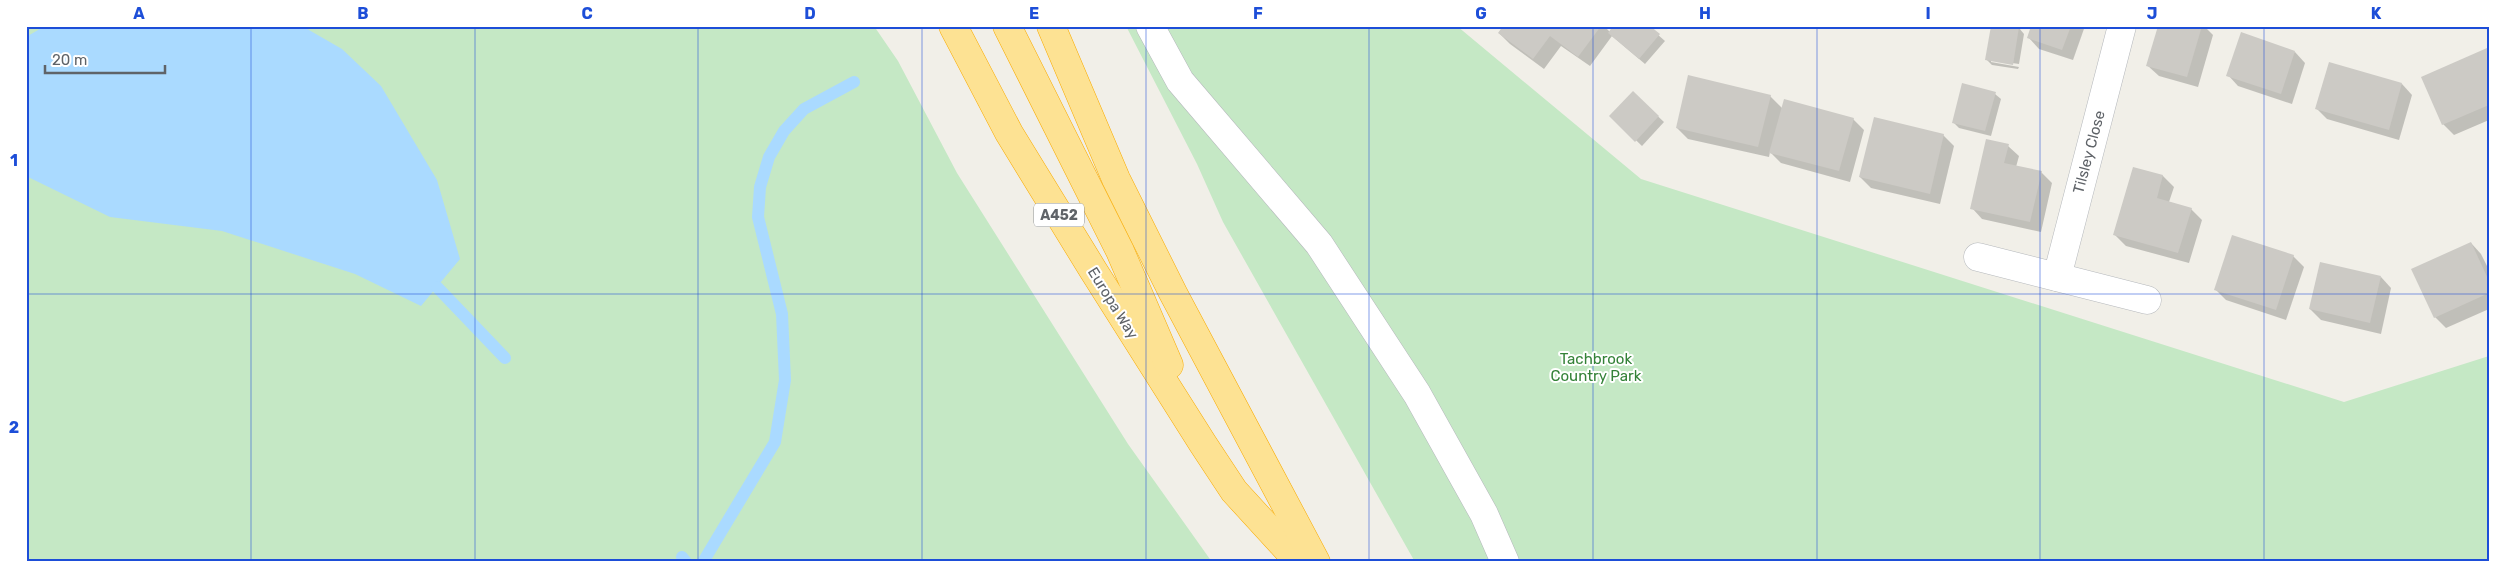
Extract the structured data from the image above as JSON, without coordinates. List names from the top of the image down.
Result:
{
  "streets": {
    "highway": ["A452", "Europa Way"],
    "street": ["Tilsley Close"]
  },
  "parks": ["Tachbrook Country Park"],
  "scale_bar": "20 m",
  "grid": {
    "columns": [
      "A",
      "B",
      "C",
      "D",
      "E",
      "F",
      "G",
      "H",
      "I",
      "J",
      "K"
    ],
    "rows": ["1", "2"]
  }
}
